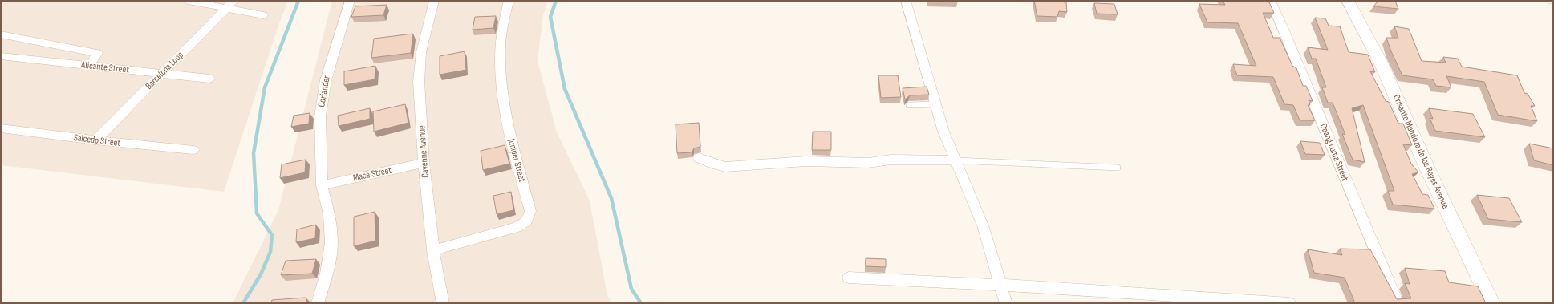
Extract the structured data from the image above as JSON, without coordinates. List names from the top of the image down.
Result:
{
  "streets": {
    "main road": ["Crisanto Mendoza de los Reyes Avenue"],
    "street": [
      "Alicante Street",
      "Barcelona Loop",
      "Coriander",
      "Salcedo Street",
      "Cayenne Avenue",
      "Daang Luma Street",
      "Juniper Street",
      "Mace Street"
    ]
  },
  "crossings": [
    ["Alicante Street", "Barcelona Loop"],
    ["Barcelona Loop", "Salcedo Street"],
    ["Coriander", "Mace Street"],
    ["Cayenne Avenue", "Juniper Street"],
    ["Cayenne Avenue", "Mace Street"]
  ]
}
